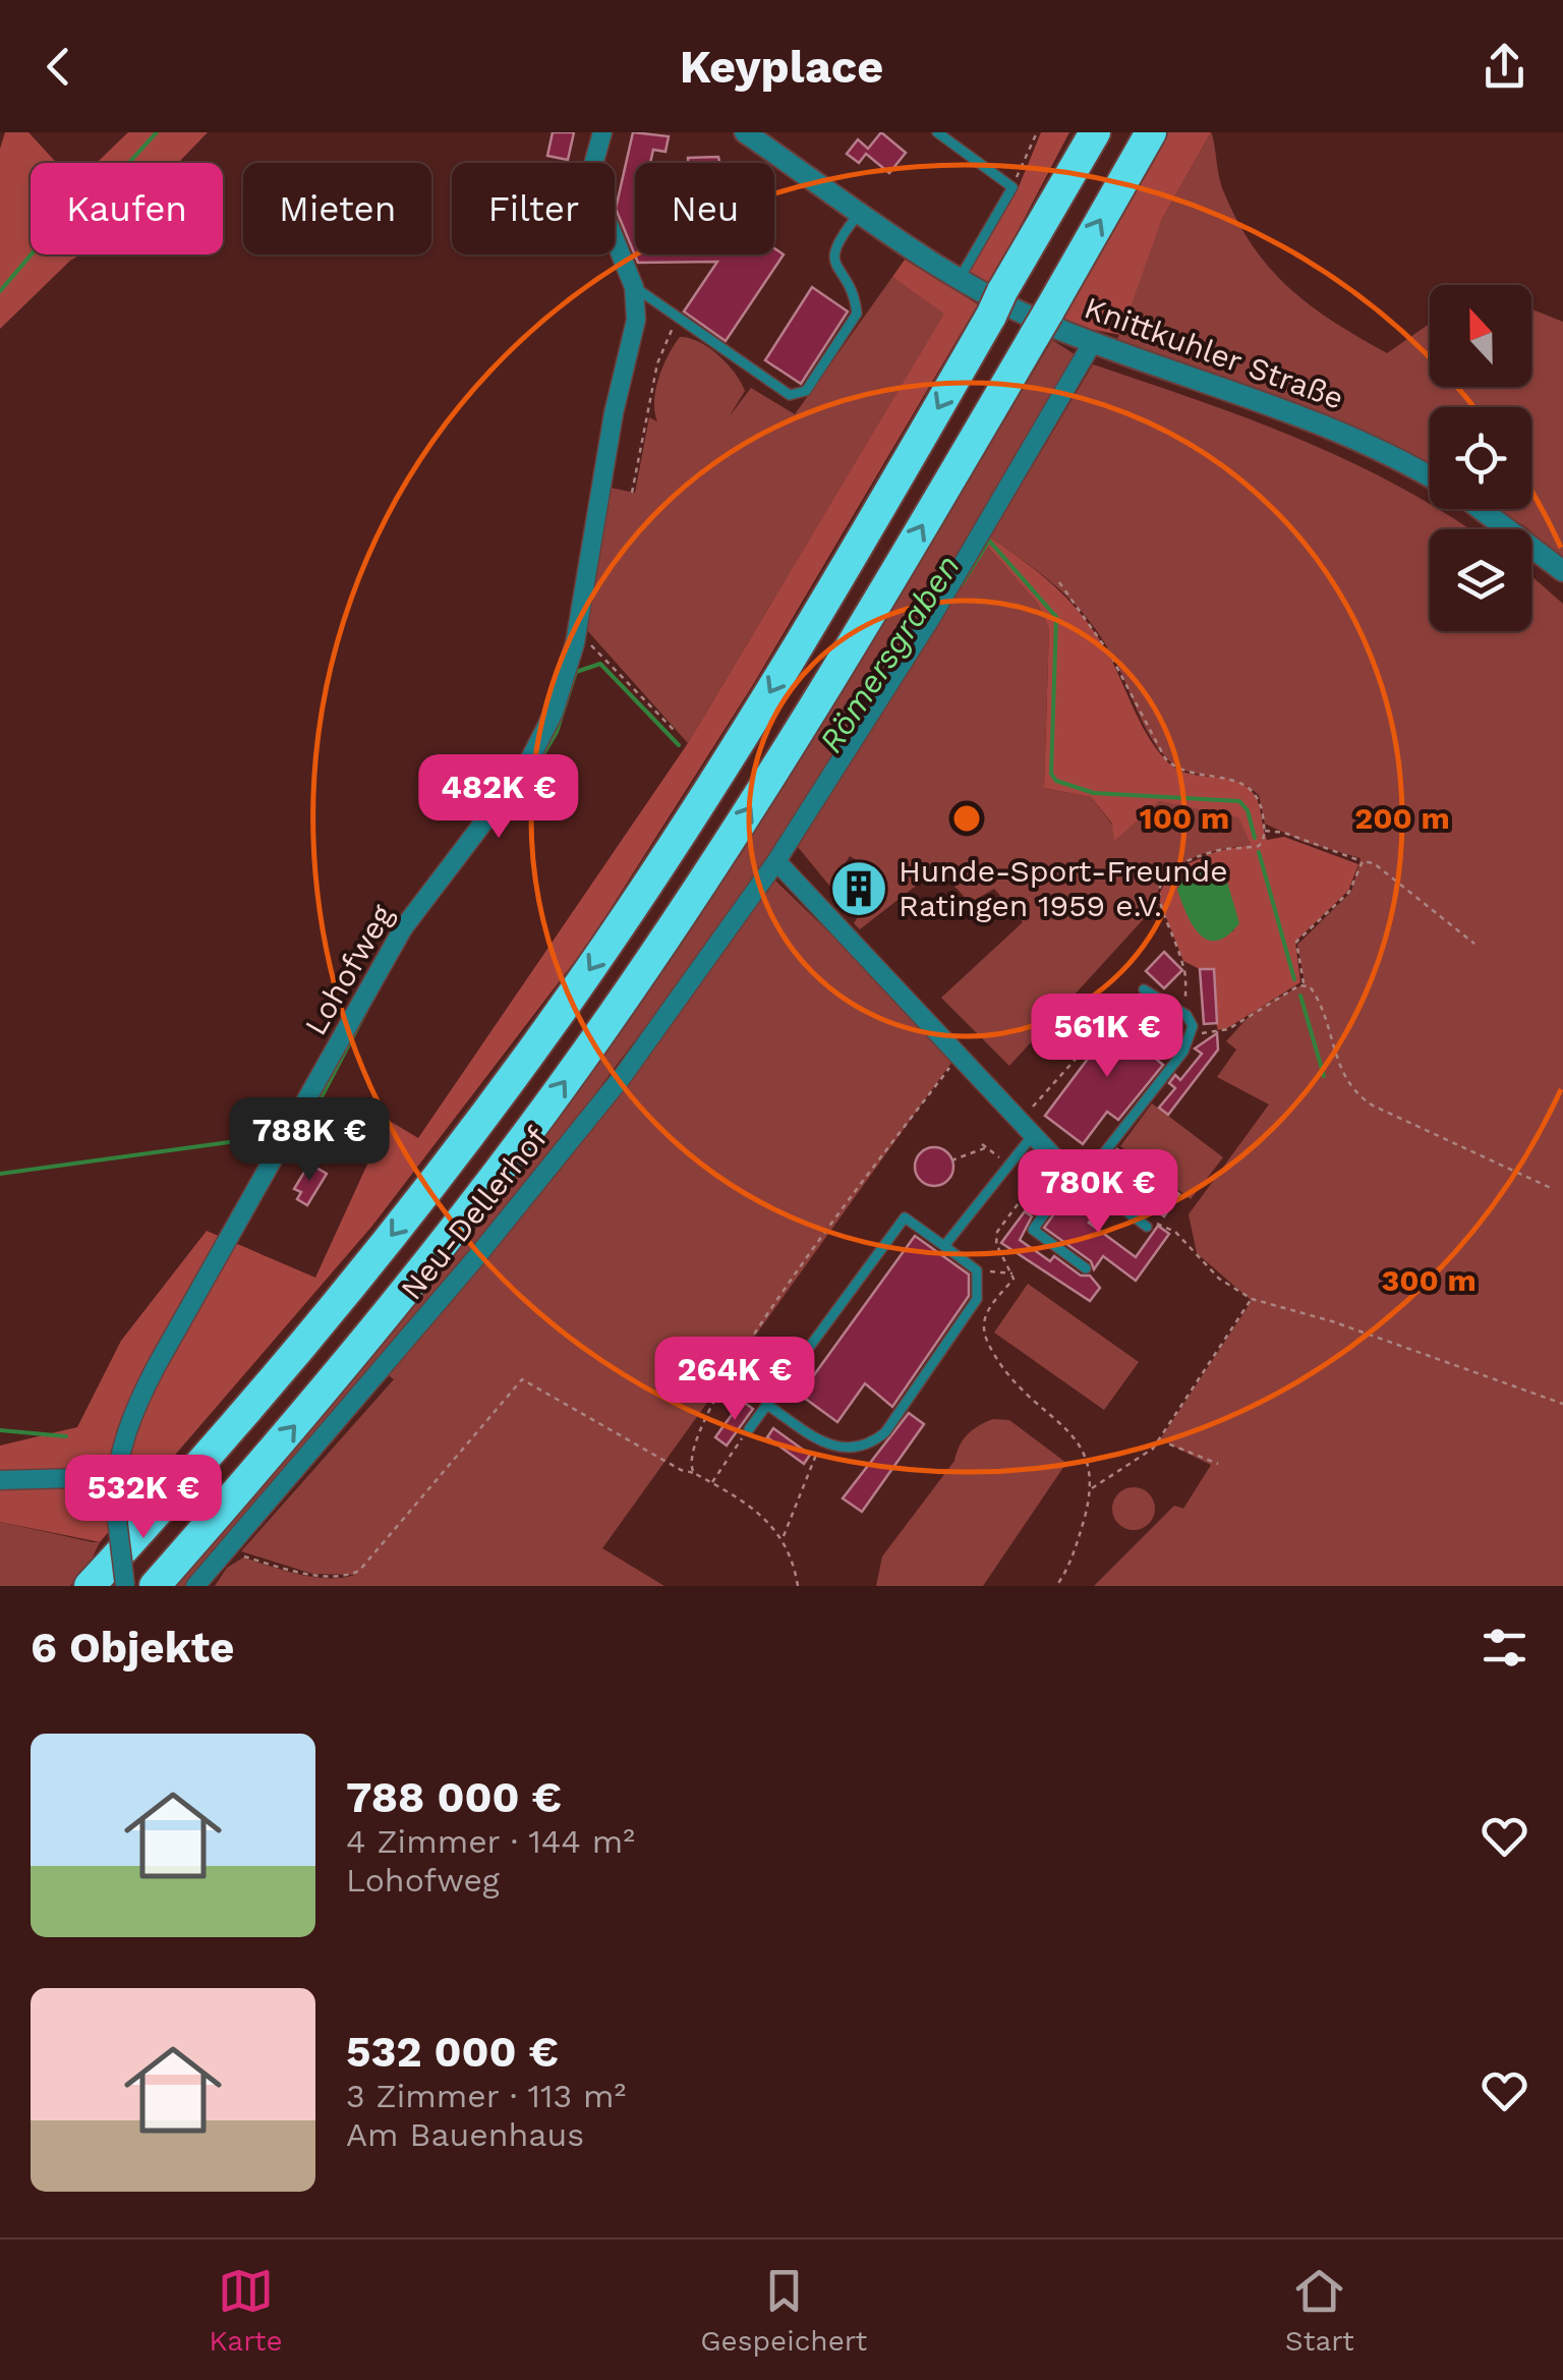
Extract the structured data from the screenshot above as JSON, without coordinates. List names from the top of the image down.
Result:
{
  "streets": {
    "street": ["Knittkuhler Straße", "Lohofweg", "Neu-Dellerhof"]
  },
  "crossings": [
    ["Knittkuhler Straße", "Neu-Dellerhof"]
  ],
  "water": ["Römersgraben"],
  "places": {
    "building": ["Hunde-Sport-Freunde Ratingen 1959 e.V."]
  },
  "north": "top",
  "page": {
    "header": "Keyplace",
    "chip": [
      "Kaufen",
      "Mieten",
      "Filter",
      "Neu"
    ],
    "price": [
      "482K €",
      "561K €",
      "788K €",
      "780K €",
      "264K €",
      "532K €"
    ],
    "heading": "6 Objekte",
    "list": [
      {
        "name": "788 000 €",
        "note": "4 Zimmer · 144 m² · Lohofweg"
      },
      {
        "name": "532 000 €",
        "note": "3 Zimmer · 113 m² · Am Bauenhaus"
      }
    ],
    "tabs": ["Karte", "Gespeichert", "Start"]
  },
  "rings": ["100 m", "200 m", "300 m"]
}
